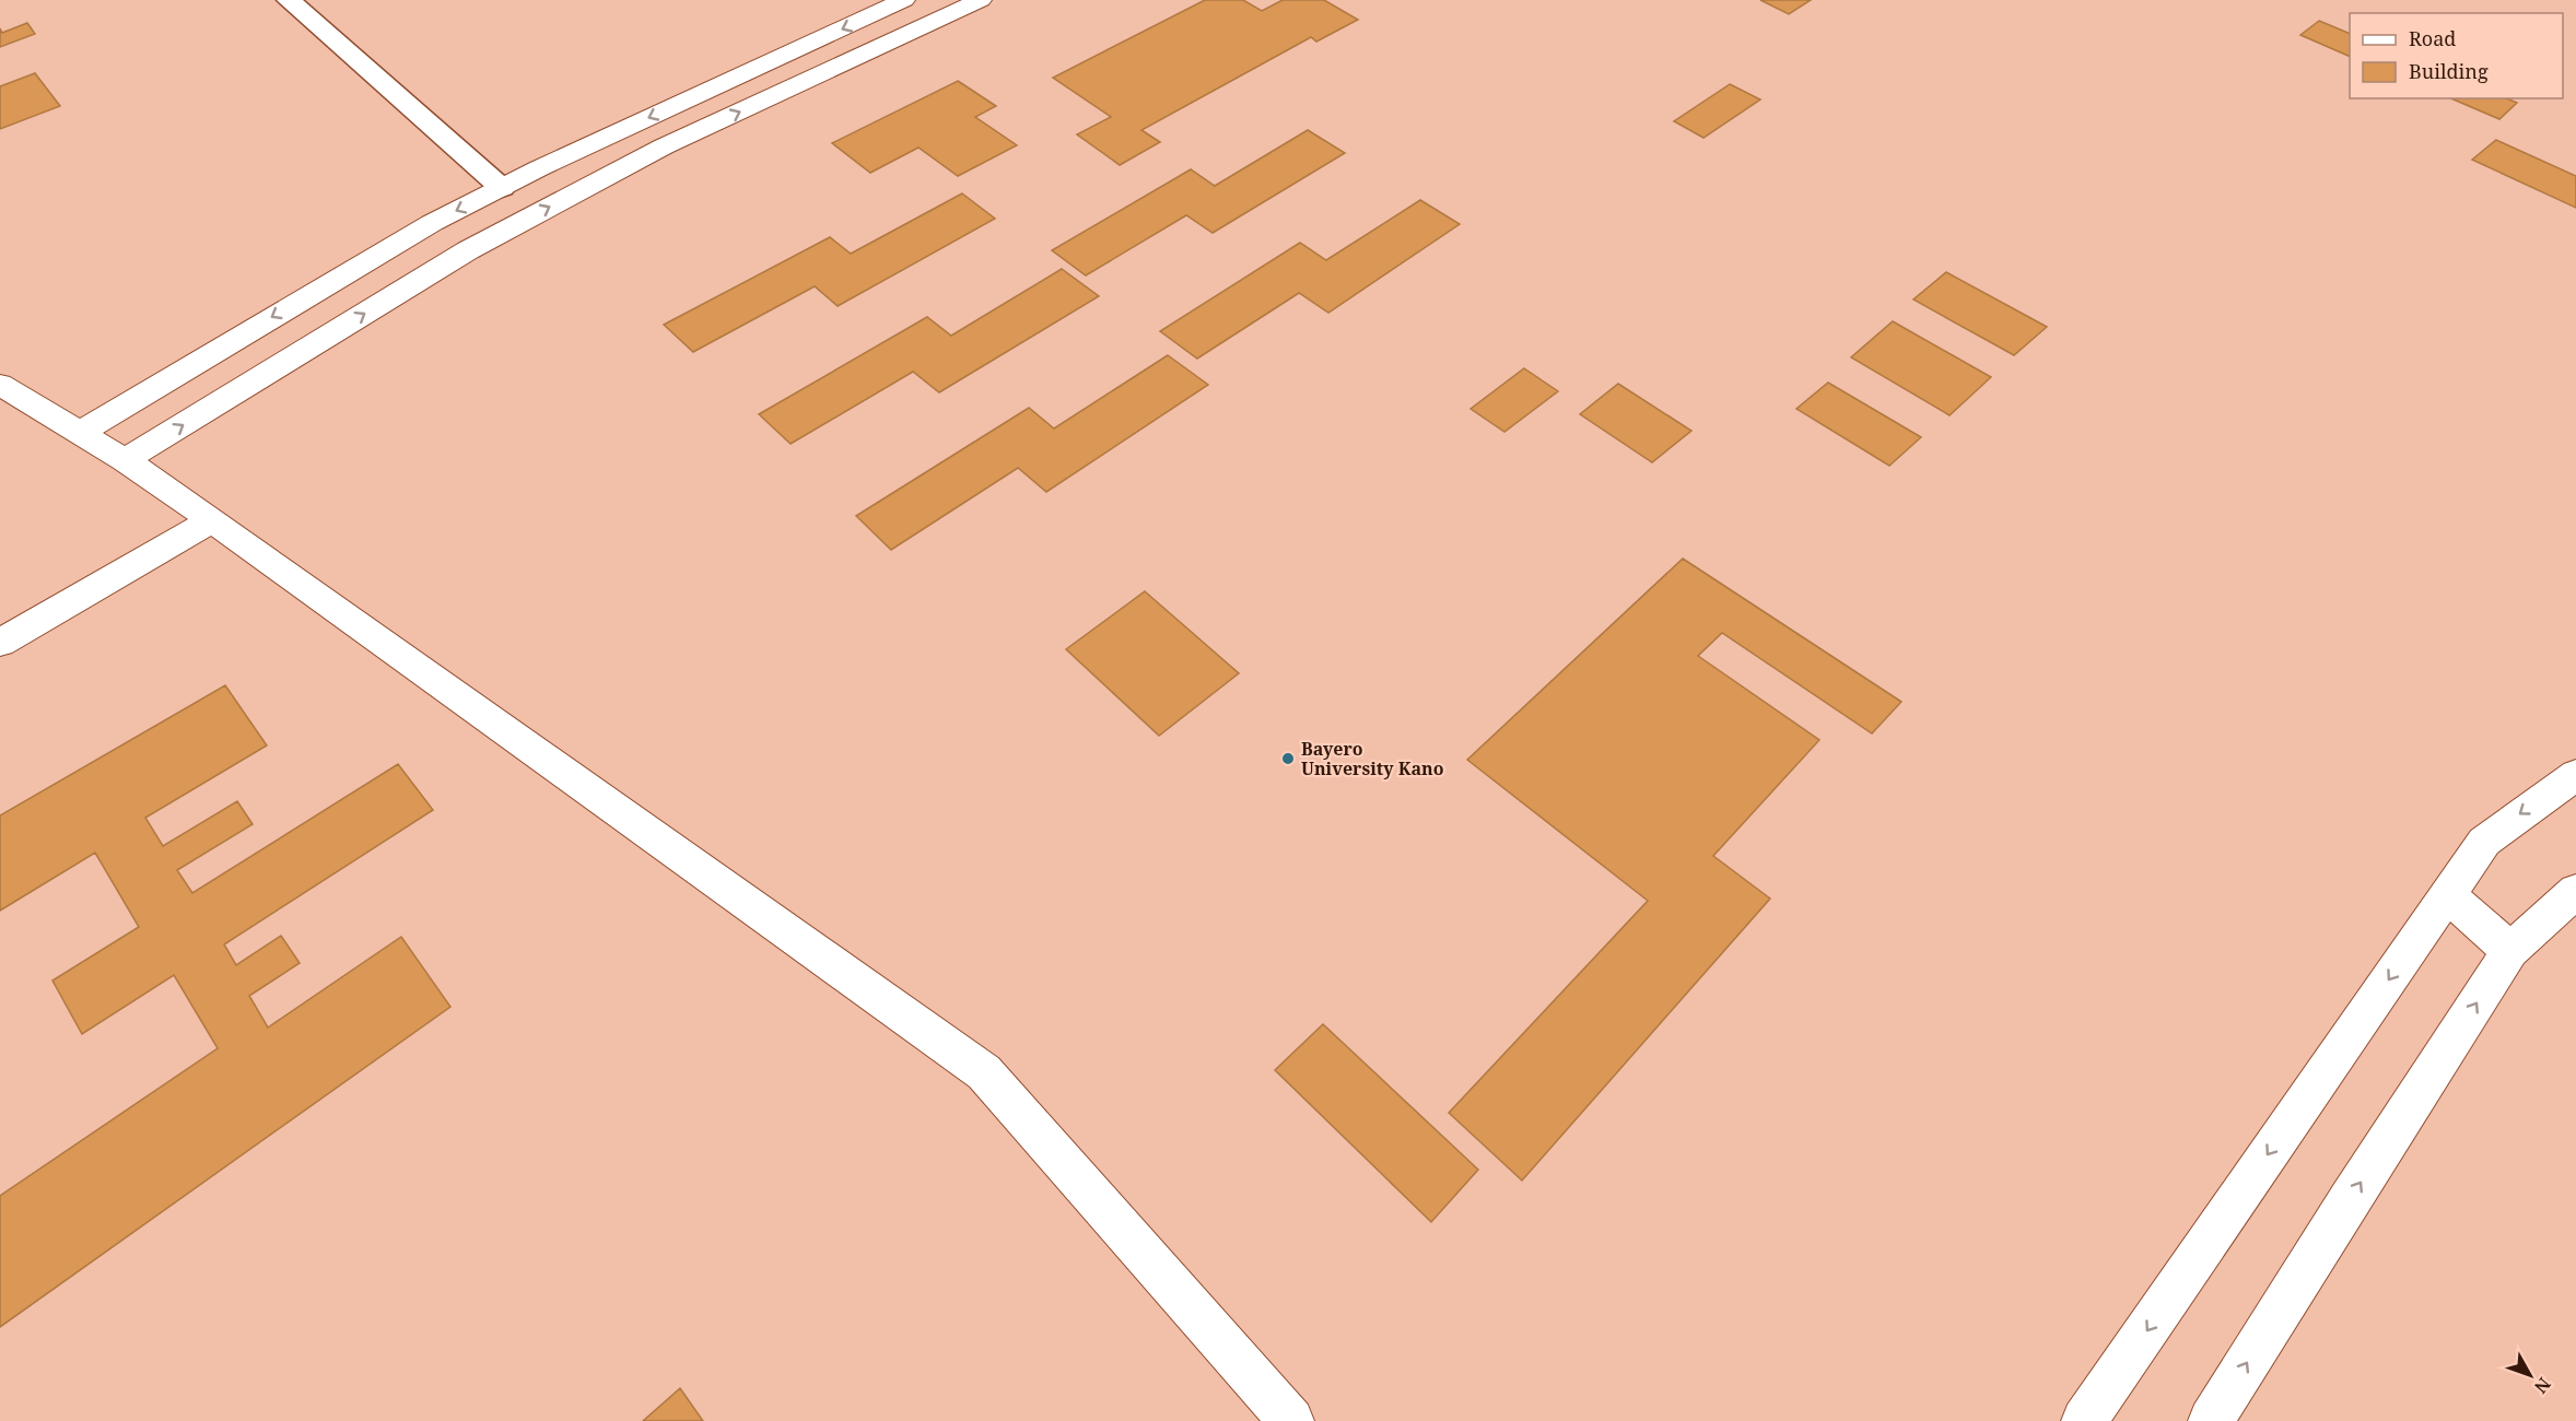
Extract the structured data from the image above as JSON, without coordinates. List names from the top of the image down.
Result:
{
  "places": ["Bayero University Kano"],
  "legend": ["Road", "Building"],
  "north": "bottom right"
}
